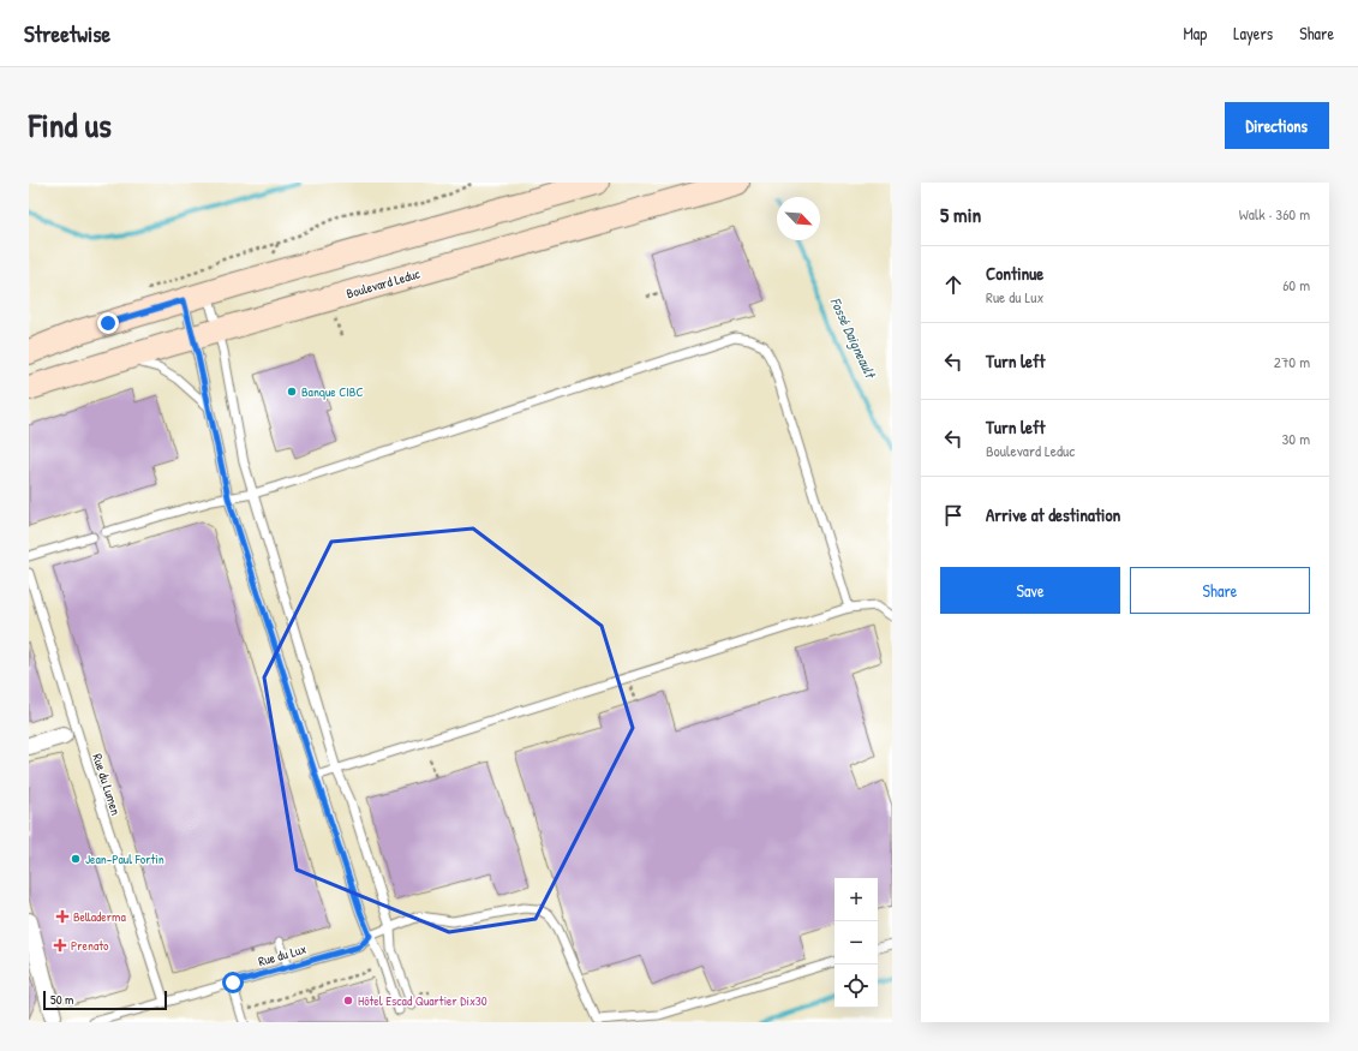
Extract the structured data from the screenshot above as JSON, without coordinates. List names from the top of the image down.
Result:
{
  "streets": {
    "street": ["Boulevard Leduc"],
    "lane": ["Rue du Lumen", "Rue du Lux"]
  },
  "crossings": [
    ["Rue du Lumen", "Rue du Lux"]
  ],
  "water": ["Fossé Daigneault"],
  "places": {
    "other": ["Banque CIBC", "Jean-Paul Fortin", "Hôtel Escad Quartier Dix30"],
    "health": ["Belladerma", "Prenato"]
  },
  "scale_bar": "50 m",
  "north": "bottom right",
  "page": {
    "header": "Streetwise",
    "nav": ["Map", "Layers", "Share"],
    "title": "Find us",
    "buttons": [
      "Directions",
      ["Save", "Share"]
    ],
    "heading": ["5 min", "Walk · 360 m"],
    "list": [
      ["Continue", "Rue du Lux", "60 m"],
      ["Turn left", "270 m"],
      ["Turn left", "Boulevard Leduc", "30 m"],
      "Arrive at destination"
    ],
    "map_buttons": ["+", "−"],
    "scale": "50 m"
  }
}
